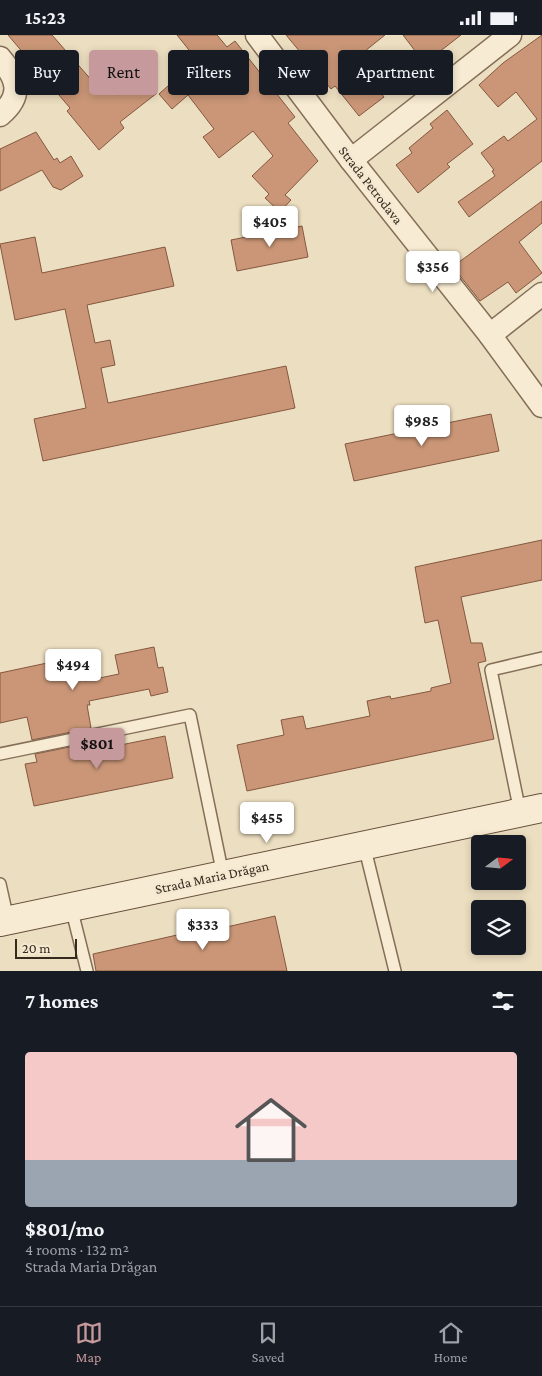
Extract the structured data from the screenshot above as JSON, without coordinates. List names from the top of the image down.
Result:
{
  "streets": {
    "main road": ["Strada Maria Drăgan"],
    "street": ["Strada Petrodava"]
  },
  "scale_bar": "20 m",
  "north": "right",
  "page": {
    "status": "15:23",
    "chip": [
      "Buy",
      "Rent",
      "Filters",
      "New",
      "Apartment"
    ],
    "price": [
      "$405",
      "$356",
      "$985",
      "$494",
      "$801",
      "$455",
      "$333"
    ],
    "scale": "20 m",
    "heading": "7 homes",
    "list": [
      {
        "name": "$801/mo",
        "note": "4 rooms · 132 m² · Strada Maria Drăgan"
      }
    ],
    "tabs": ["Map", "Saved", "Home"]
  }
}
